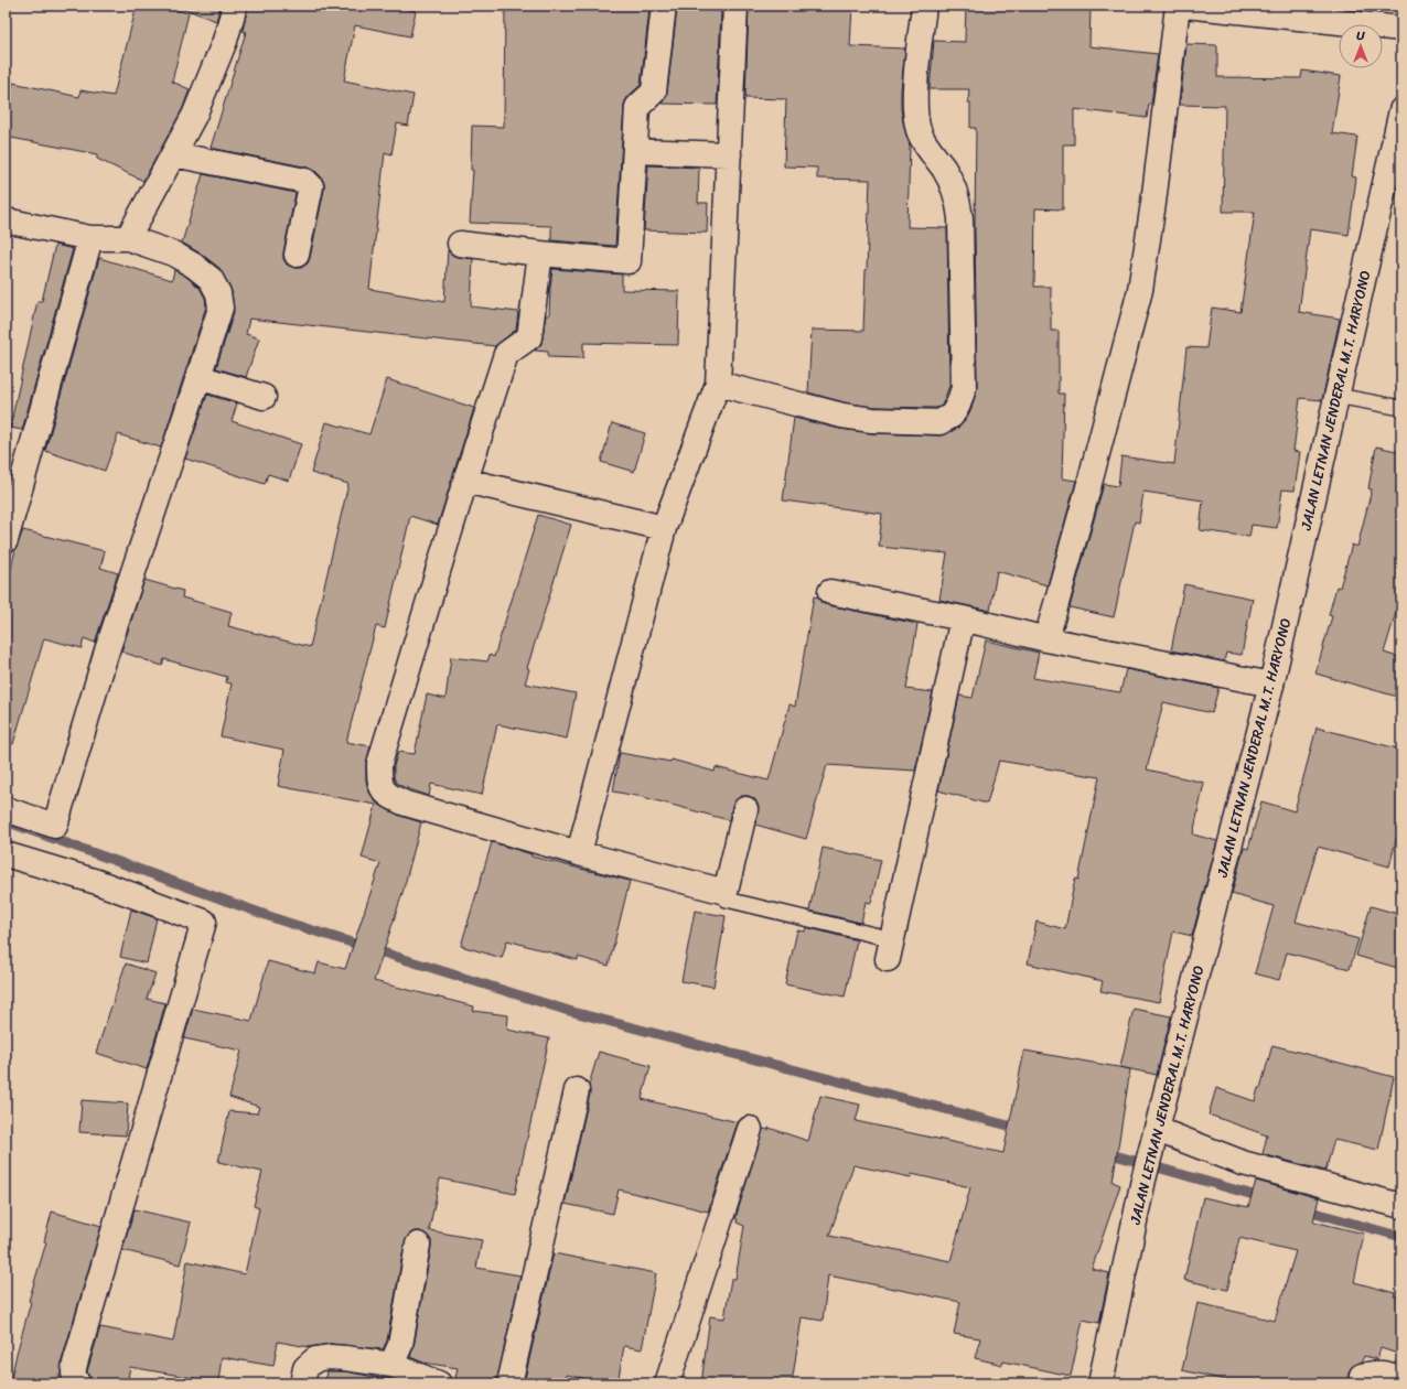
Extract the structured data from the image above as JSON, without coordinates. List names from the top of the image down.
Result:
{
  "streets": {
    "street": ["JALAN LETNAN JENDERAL M.T. HARYONO"]
  },
  "north": "top"
}
